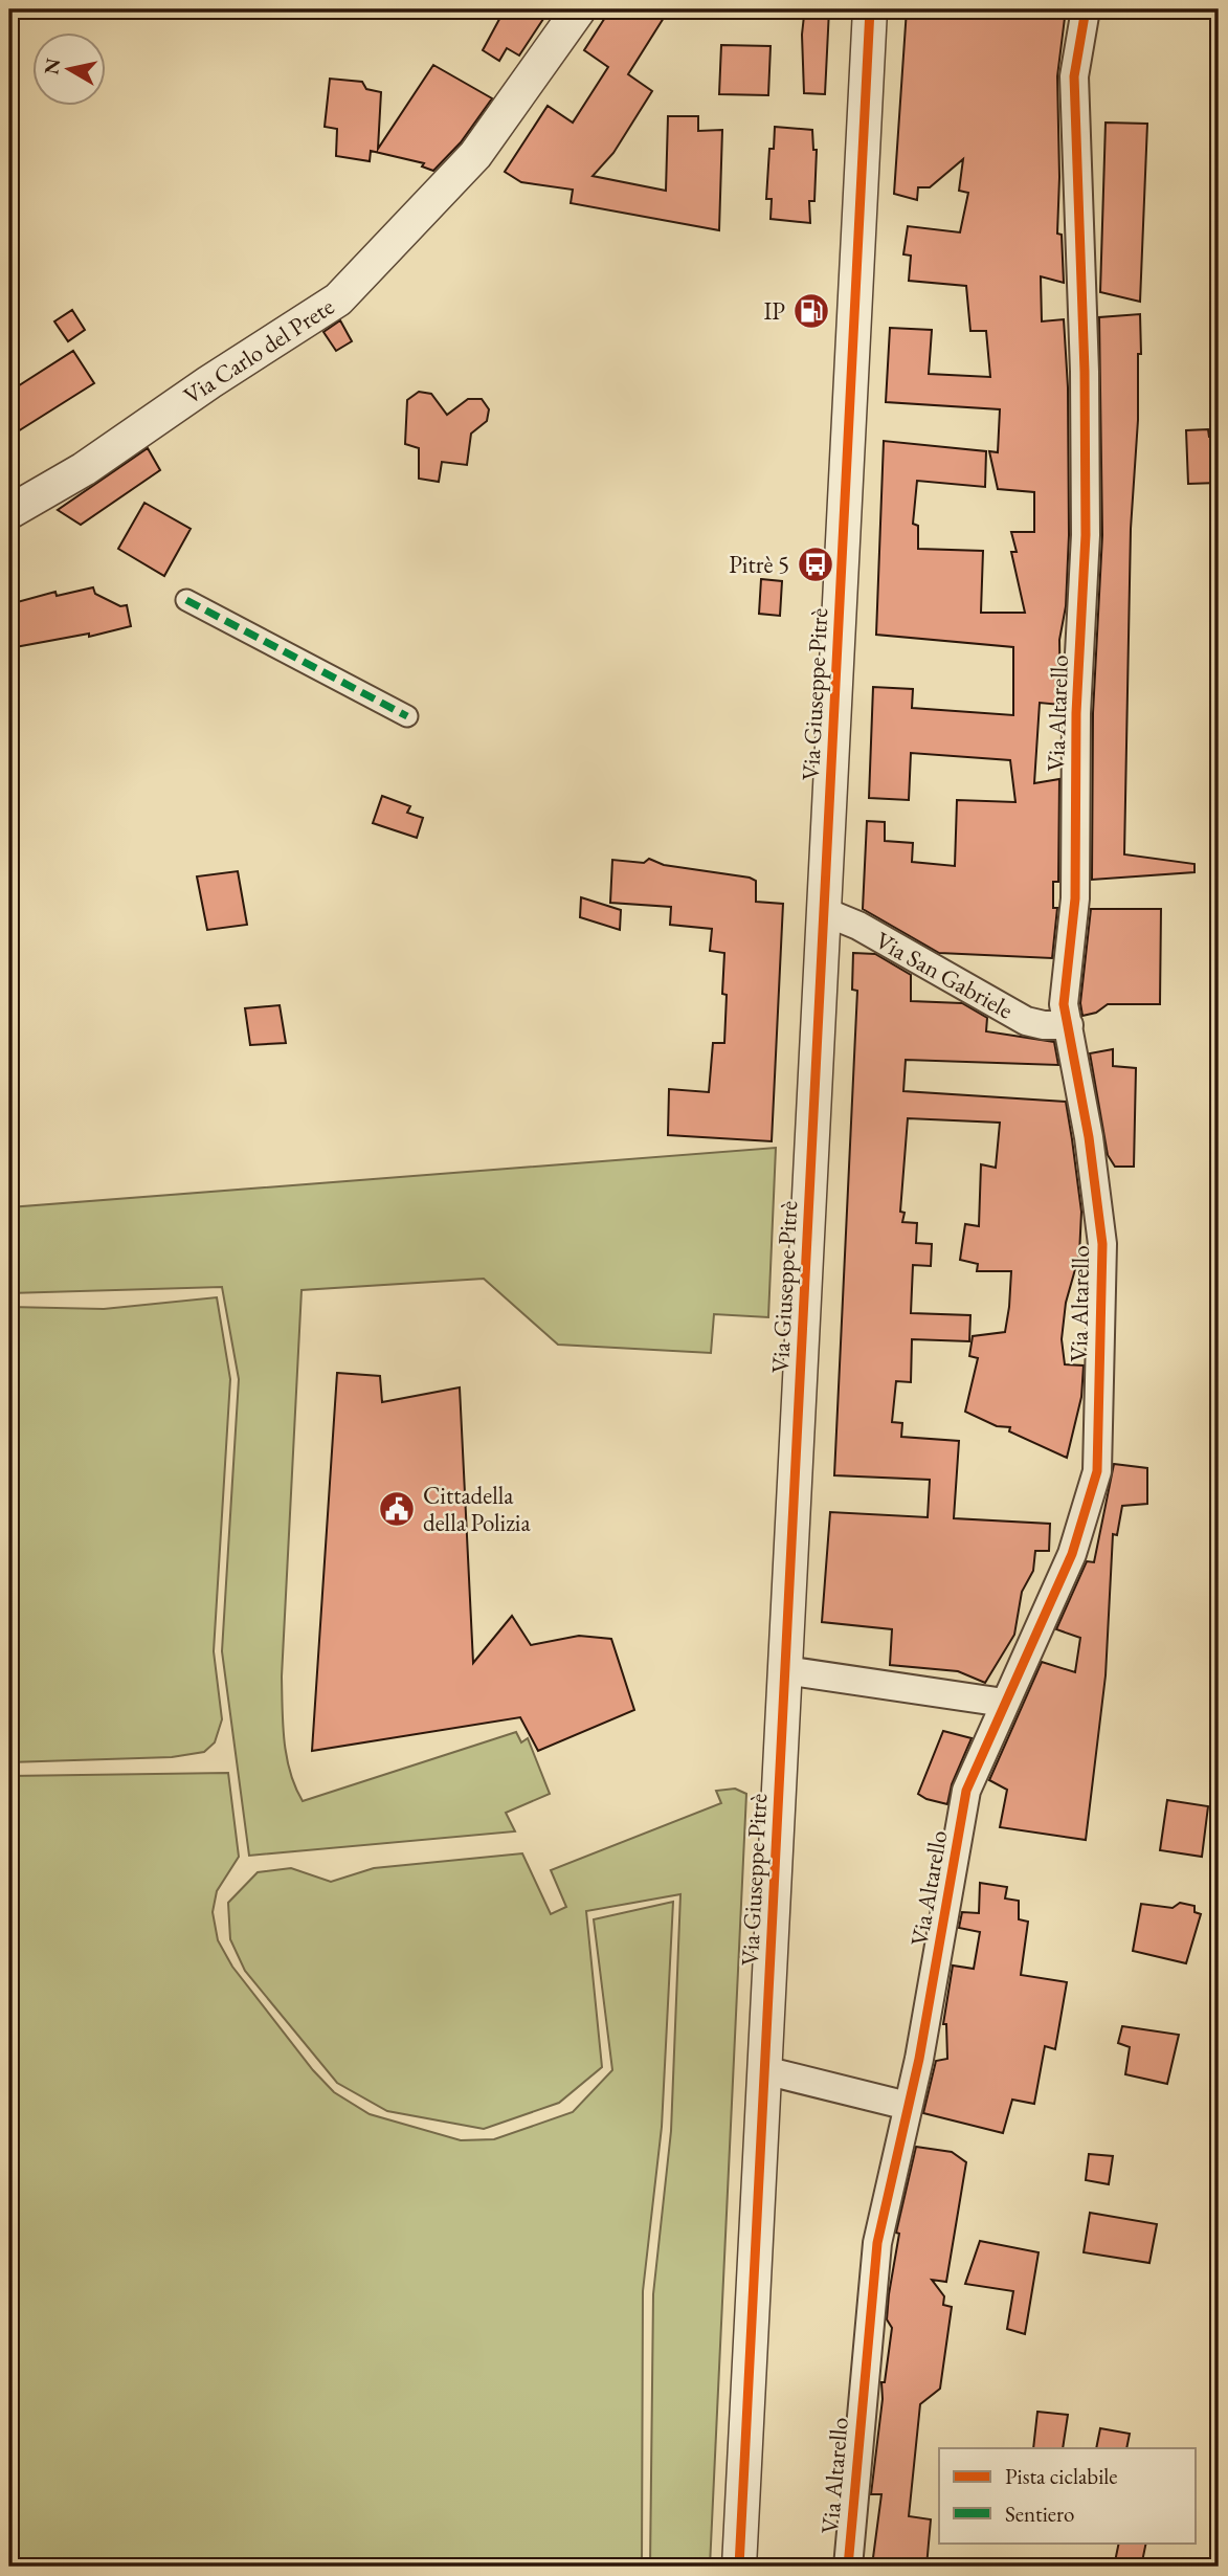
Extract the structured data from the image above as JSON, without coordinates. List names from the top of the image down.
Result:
{
  "streets": {
    "street": [
      "Via Carlo del Prete",
      "Via Giuseppe Pitrè",
      "Via Altarello",
      "Via San Gabriele"
    ]
  },
  "crossings": [
    ["Via Giuseppe Pitrè", "Via San Gabriele"],
    ["Via Altarello", "Via San Gabriele"]
  ],
  "places": {
    "fuel station": ["IP"],
    "bus stop": ["Pitrè 5"],
    "public building": ["Cittadella della Polizia"]
  },
  "legend": ["Pista ciclabile", "Sentiero"],
  "north": "left"
}
